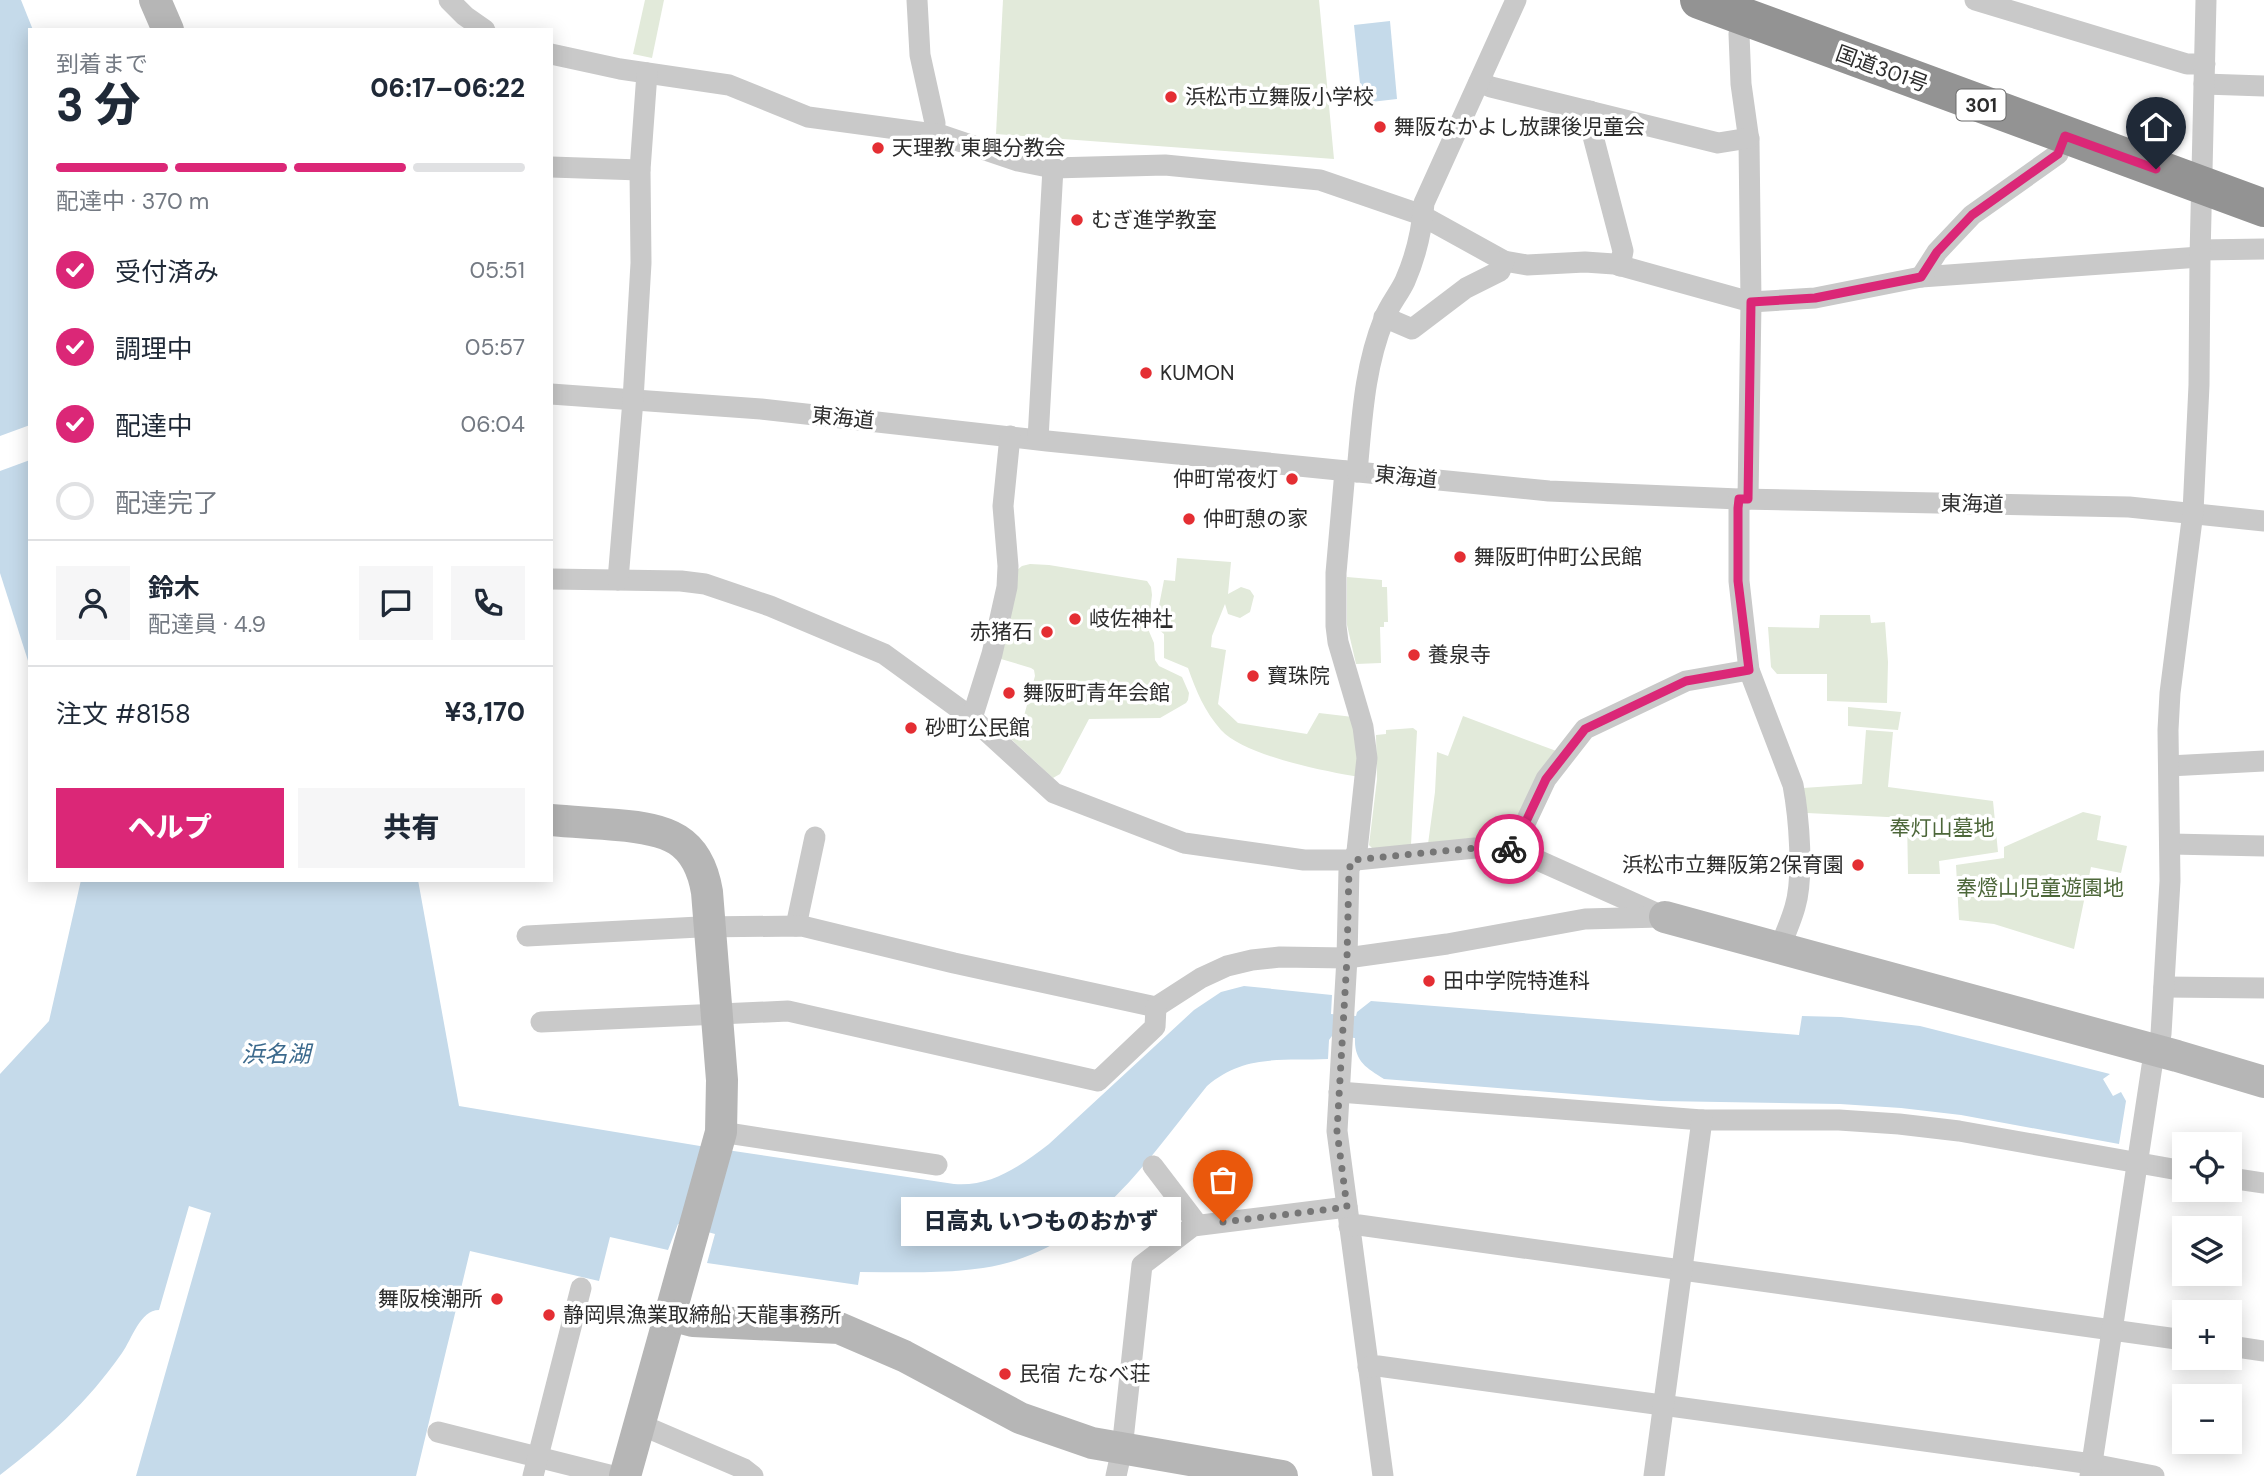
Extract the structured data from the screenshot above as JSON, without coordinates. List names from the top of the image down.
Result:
{
  "streets": {
    "highway": ["国道301号", "301"],
    "street": ["東海道"]
  },
  "water": ["浜名湖"],
  "parks": ["奉灯山墓地", "奉燈山児童遊園地"],
  "places": [
    "浜松市立舞阪小学校",
    "舞阪なかよし放課後児童会",
    "天理教 東興分教会",
    "むぎ進学教室",
    "KUMON",
    "仲町常夜灯",
    "仲町憩の家",
    "舞阪町仲町公民館",
    "岐佐神社",
    "赤猪石",
    "養泉寺",
    "寶珠院",
    "舞阪町青年会館",
    "砂町公民館",
    "浜松市立舞阪第2保育園",
    "田中学院特進科",
    "日高丸 いつものおかず",
    "舞阪検潮所",
    "静岡県漁業取締船 天龍事務所",
    "民宿 たなべ荘"
  ],
  "page": {
    "heading": ["3 分", "到着まで", "06:17–06:22"],
    "panel": [
      "鈴木",
      "配達員 · 4.9",
      "注文 #8158",
      "¥3,170"
    ],
    "bar": "配達中 · 370 m",
    "list": [
      ["受付済み", "05:51"],
      ["調理中", "05:57"],
      ["配達中", "06:04"],
      "配達完了"
    ],
    "buttons": ["ヘルプ", "共有"],
    "map_buttons": ["+", "−"],
    "bubble": "日高丸 いつものおかず"
  }
}
